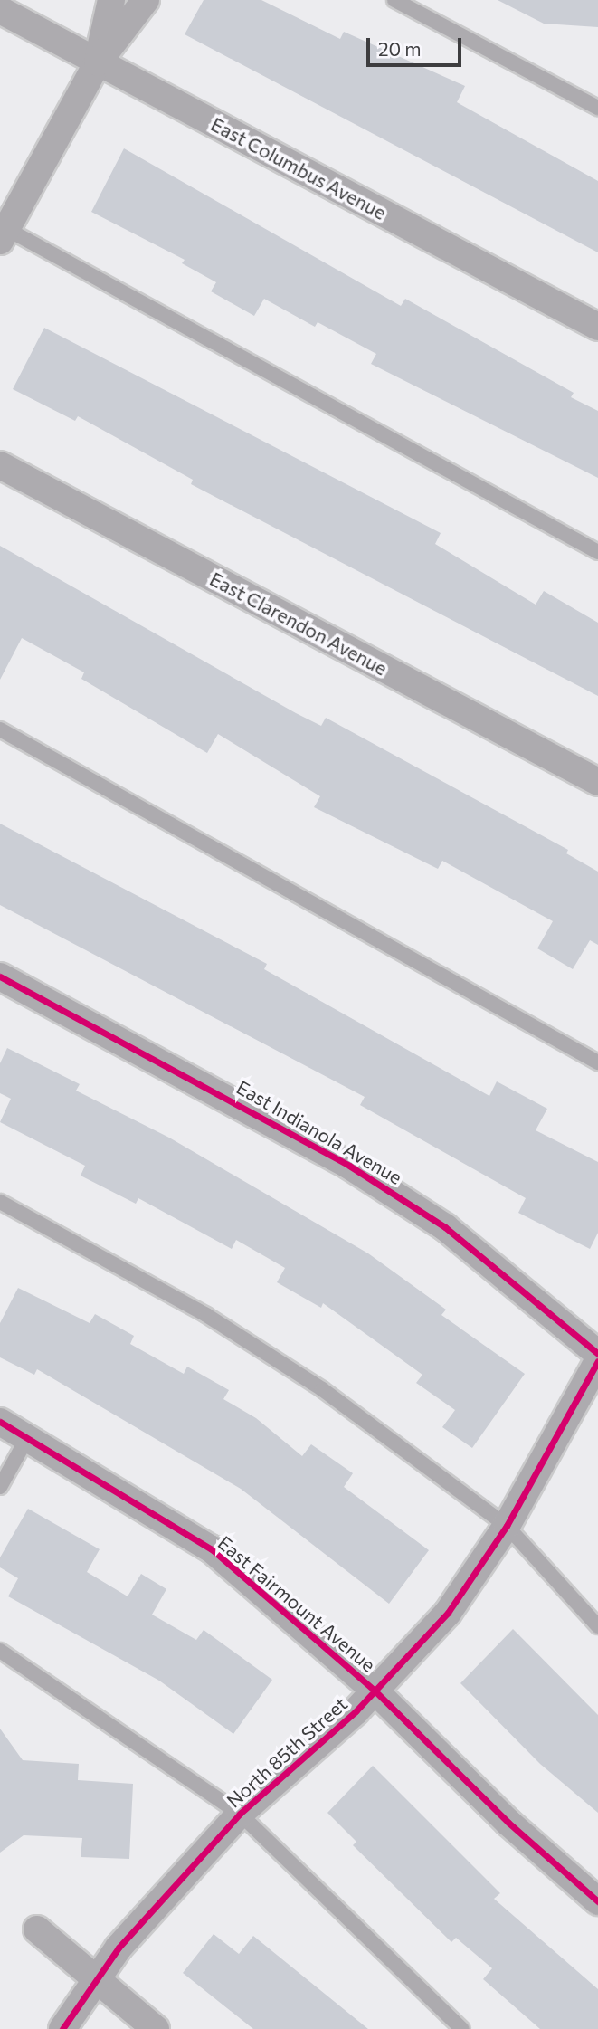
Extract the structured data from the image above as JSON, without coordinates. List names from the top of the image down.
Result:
{
  "streets": {
    "street": [
      "East Columbus Avenue",
      "East Clarendon Avenue",
      "East Indianola Avenue",
      "East Fairmount Avenue",
      "North 85th Street"
    ]
  },
  "crossings": [
    ["East Fairmount Avenue", "North 85th Street"]
  ],
  "scale_bar": "20 m"
}
